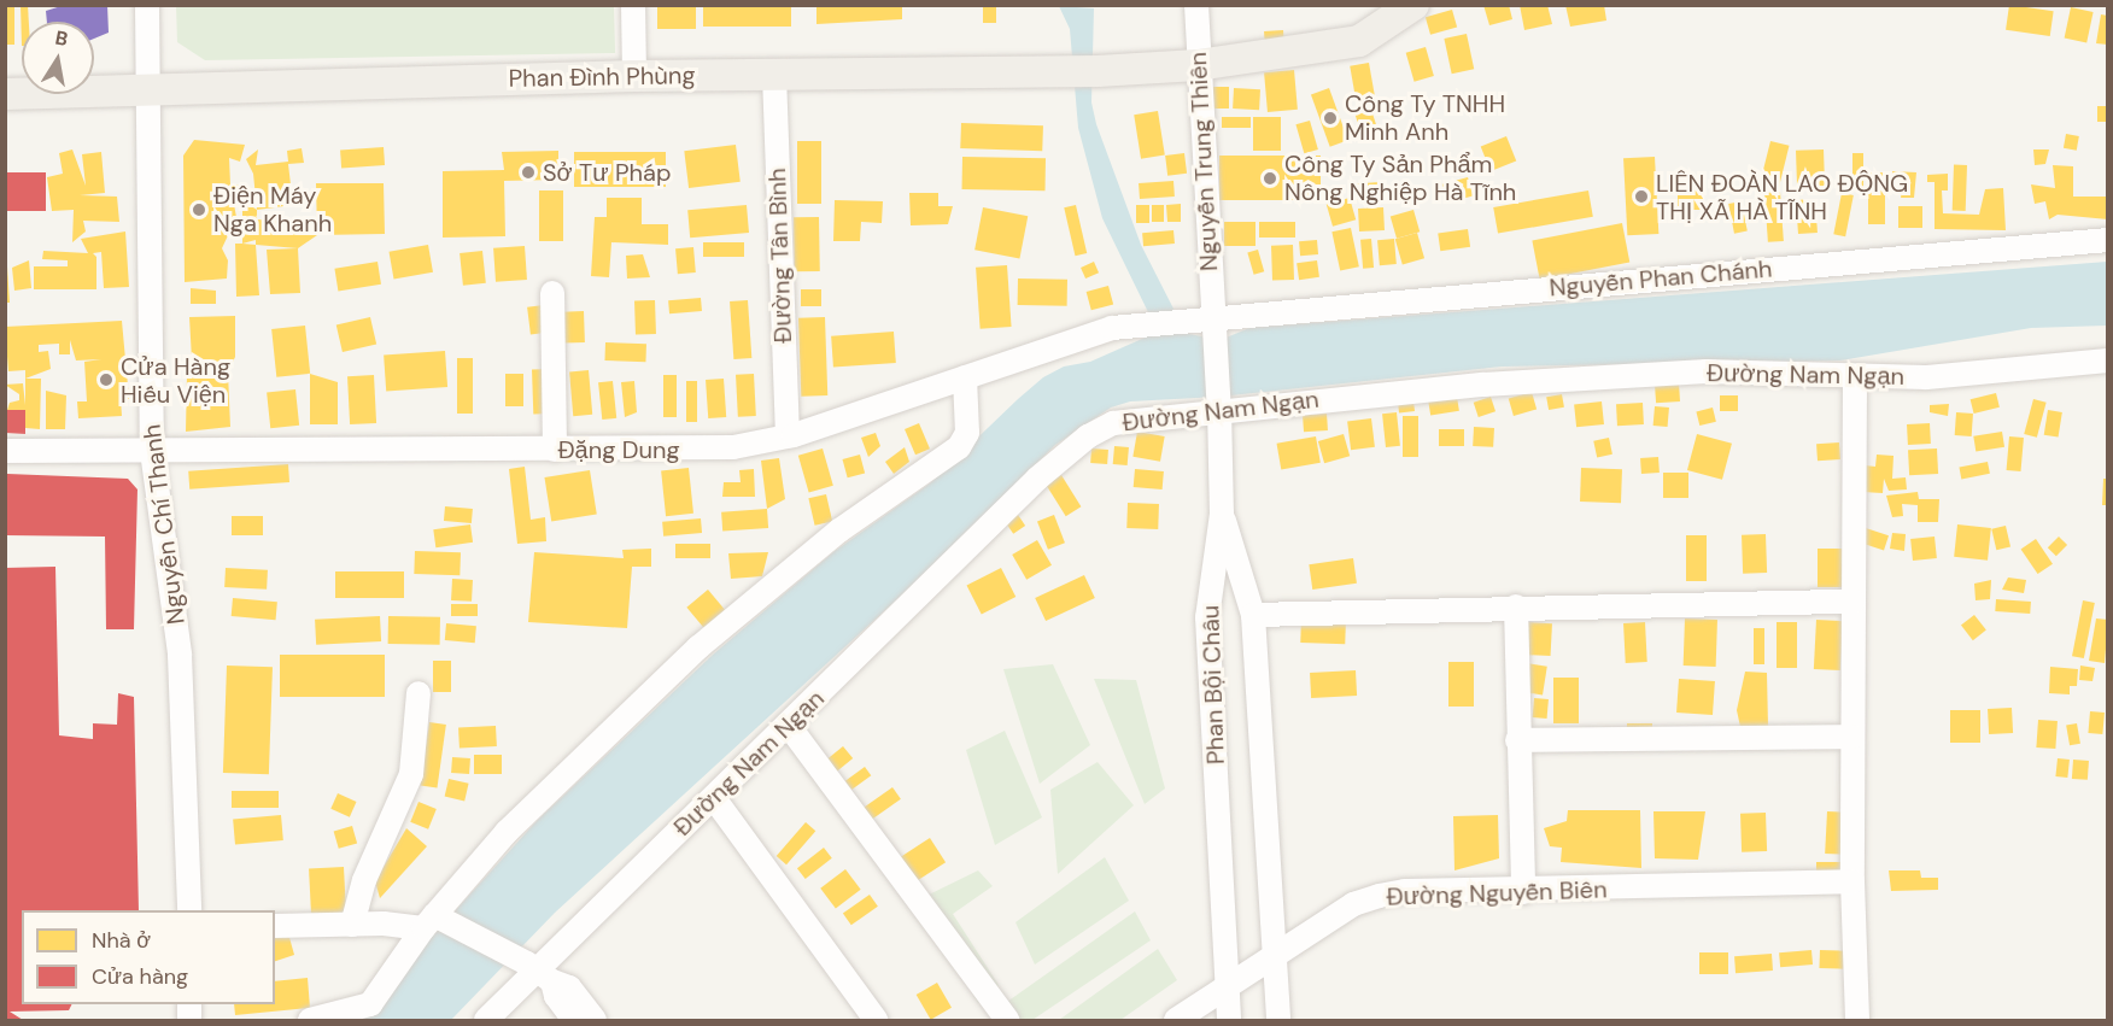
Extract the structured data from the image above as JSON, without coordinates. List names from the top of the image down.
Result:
{
  "streets": {
    "main road": ["Phan Đình Phùng"],
    "street": [
      "Nguyễn Trung Thiên",
      "Đường Tân Bình",
      "Nguyễn Phan Chánh",
      "Đường Nam Ngạn",
      "Đặng Dung",
      "Nguyễn Chí Thanh",
      "Phan Bội Châu",
      "Đường Nguyễn Biên"
    ]
  },
  "crossings": [
    ["Phan Đình Phùng", "Nguyễn Trung Thiên"],
    ["Phan Đình Phùng", "Đường Tân Bình"],
    ["Phan Đình Phùng", "Nguyễn Chí Thanh"],
    ["Nguyễn Trung Thiên", "Nguyễn Phan Chánh"],
    ["Nguyễn Trung Thiên", "Đường Nam Ngạn"],
    ["Nguyễn Trung Thiên", "Đặng Dung"],
    ["Nguyễn Trung Thiên", "Phan Bội Châu"],
    ["Đường Tân Bình", "Đặng Dung"],
    ["Nguyễn Phan Chánh", "Đặng Dung"],
    ["Đặng Dung", "Nguyễn Chí Thanh"],
    ["Phan Bội Châu", "Đường Nguyễn Biên"]
  ],
  "places": [
    "Công Ty TNHH Minh Anh",
    "Sở Tư Pháp",
    "Công Ty Sản Phẩm Nông Nghiệp Hà Tĩnh",
    "LIÊN ĐOÀN LAO ĐỘNG THỊ XÃ HÀ TĨNH",
    "Điện Máy Nga Khanh",
    "Cửa Hàng Hiếu Viện"
  ],
  "legend": ["Nhà ở", "Cửa hàng"],
  "north": "top"
}
